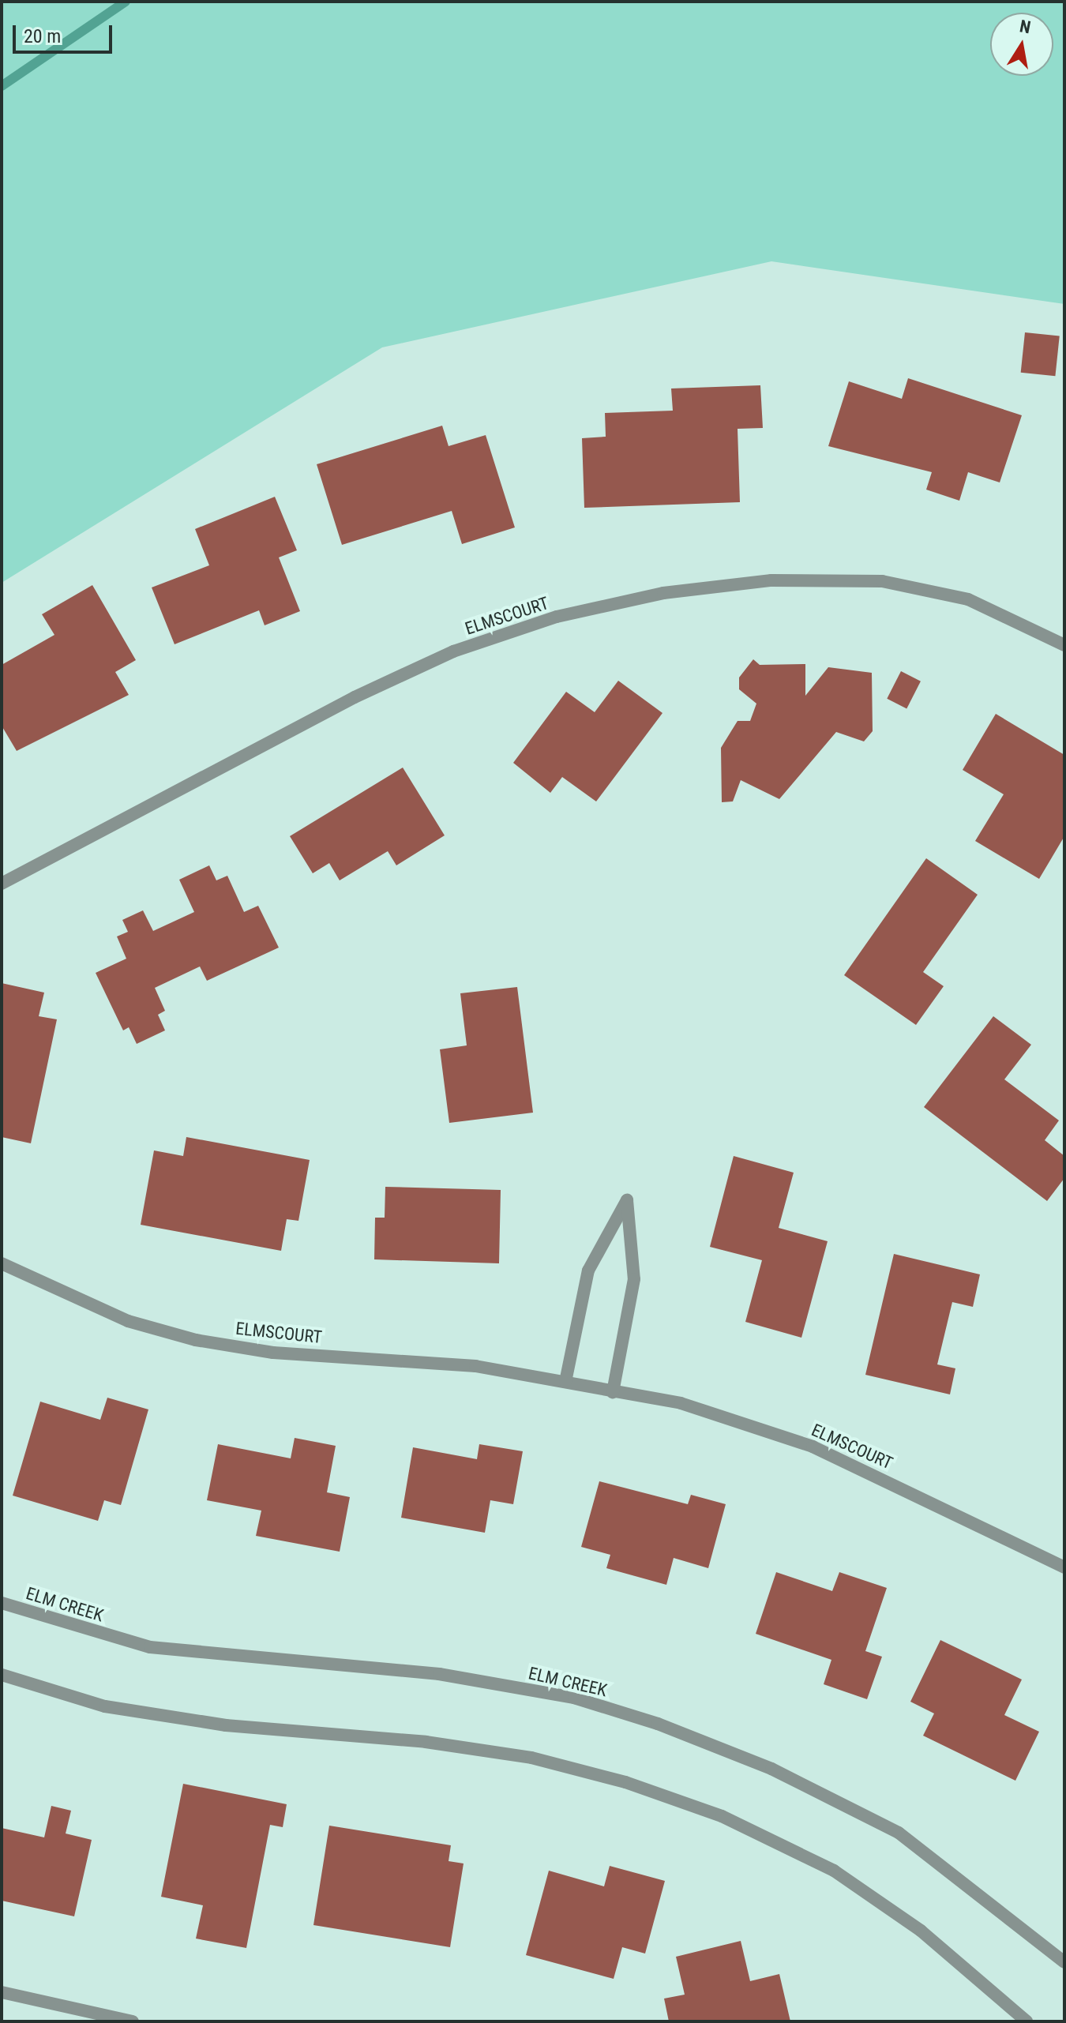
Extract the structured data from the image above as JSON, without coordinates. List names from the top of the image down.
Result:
{
  "streets": {
    "street": ["ELMSCOURT", "ELM CREEK"]
  },
  "scale_bar": "20 m",
  "north": "top"
}
